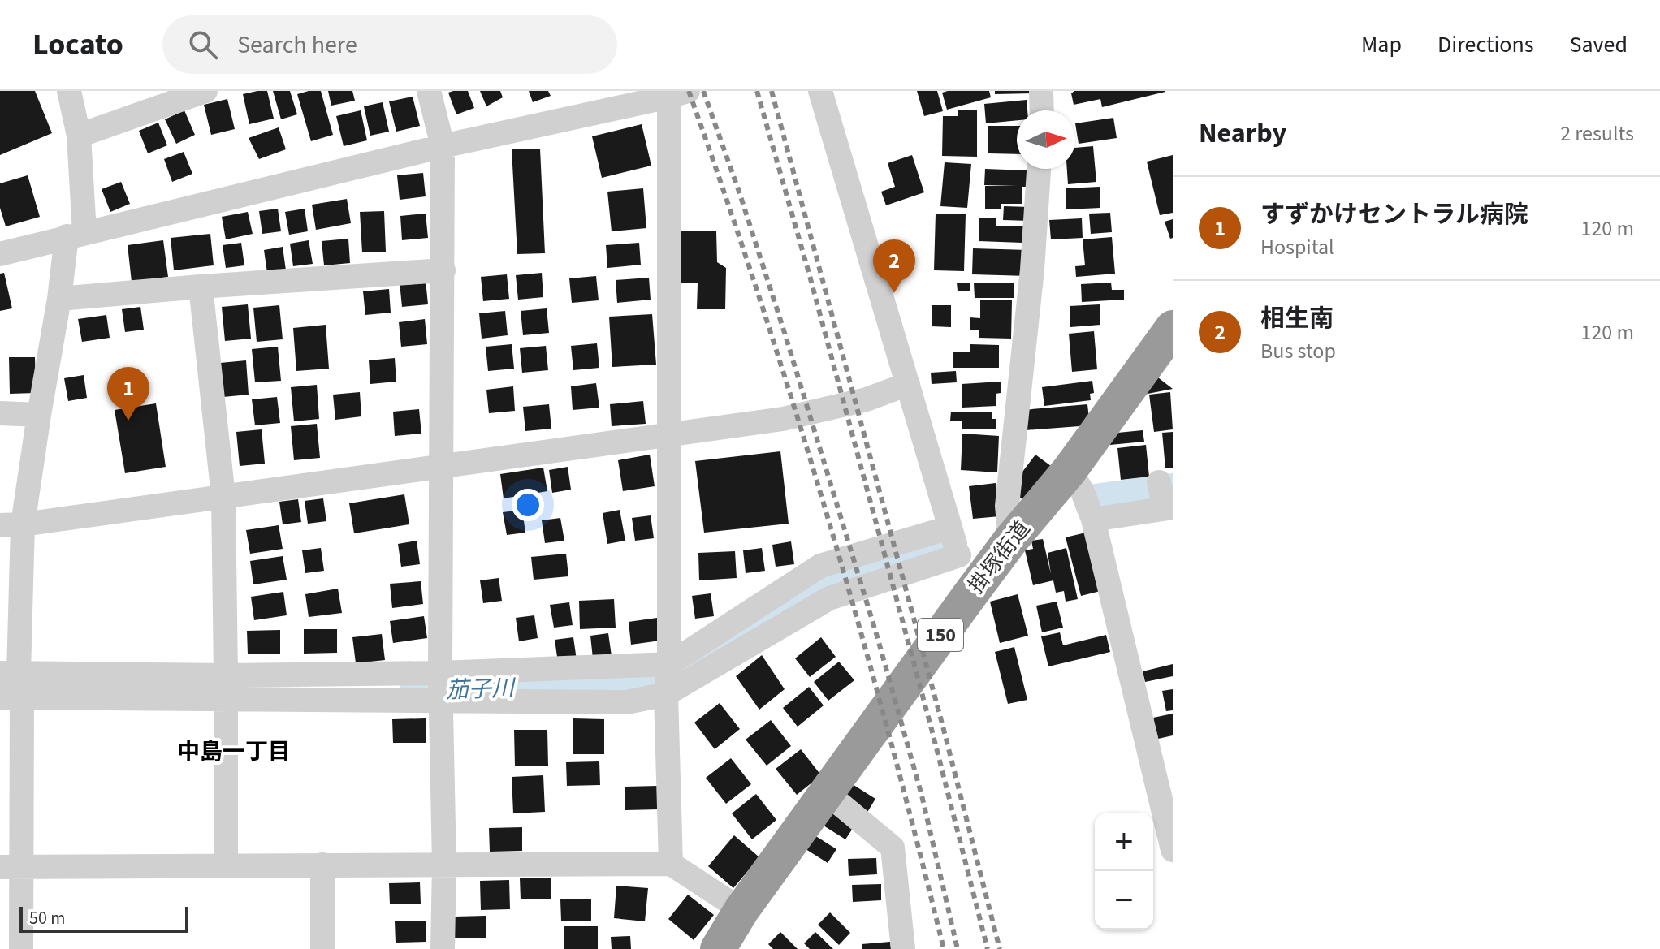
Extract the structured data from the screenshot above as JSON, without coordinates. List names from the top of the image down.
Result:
{
  "streets": {
    "highway": ["掛塚街道", "150"]
  },
  "districts": ["中島一丁目"],
  "water": ["茄子川"],
  "scale_bar": "50 m",
  "north": "right",
  "page": {
    "header": "Locato",
    "search": "Search here",
    "nav": ["Map", "Directions", "Saved"],
    "heading": ["Nearby", "2 results"],
    "list": [
      {
        "mark": "1",
        "name": "すずかけセントラル病院",
        "note": "Hospital",
        "value": "120 m"
      },
      {
        "mark": "2",
        "name": "相生南",
        "note": "Bus stop",
        "value": "120 m"
      }
    ],
    "pins": ["2", "1"],
    "map_buttons": ["+", "−"],
    "scale": "50 m"
  }
}
